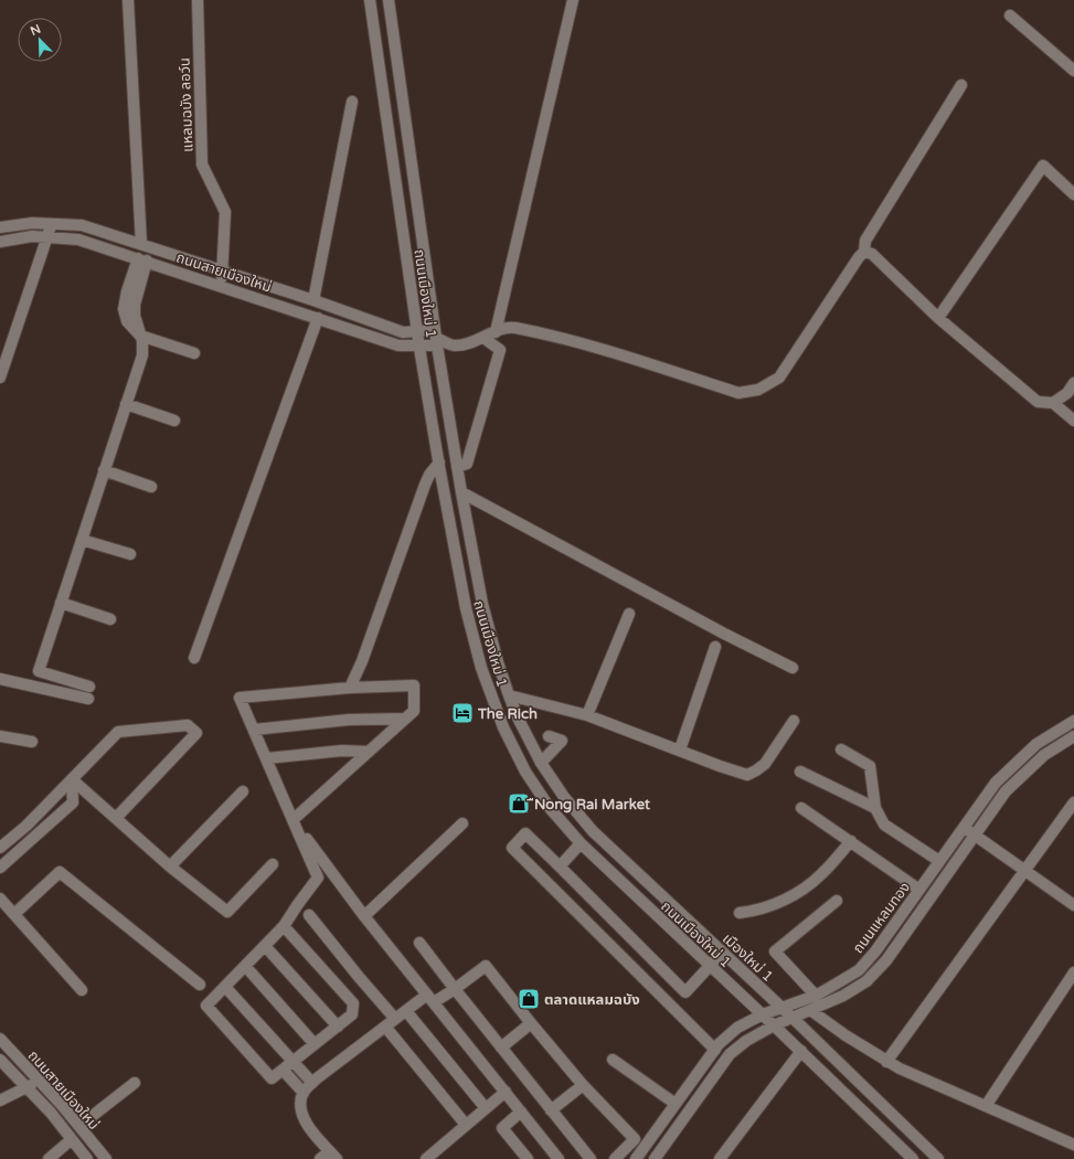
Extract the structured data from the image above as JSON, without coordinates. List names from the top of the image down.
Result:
{
  "streets": {
    "street": [
      "แหลมฉบัง ลอว์น",
      "ถนนสายเมืองใหม่",
      "ถนนเมืองใหม่ 1",
      "ถนนแหลมทอง",
      "เมืองใหม่ 1"
    ]
  },
  "crossings": [
    ["แหลมฉบัง ลอว์น", "ถนนสายเมืองใหม่"],
    ["ถนนสายเมืองใหม่", "ถนนเมืองใหม่ 1"],
    ["ถนนเมืองใหม่ 1", "ถนนแหลมทอง"],
    ["ถนนเมืองใหม่ 1", "เมืองใหม่ 1"],
    ["ถนนแหลมทอง", "เมืองใหม่ 1"]
  ],
  "places": {
    "hotel": ["The Rich"],
    "shop": ["ืNong Rai Market", "ตลาดแหลมฉบัง"]
  },
  "north": "top left"
}
